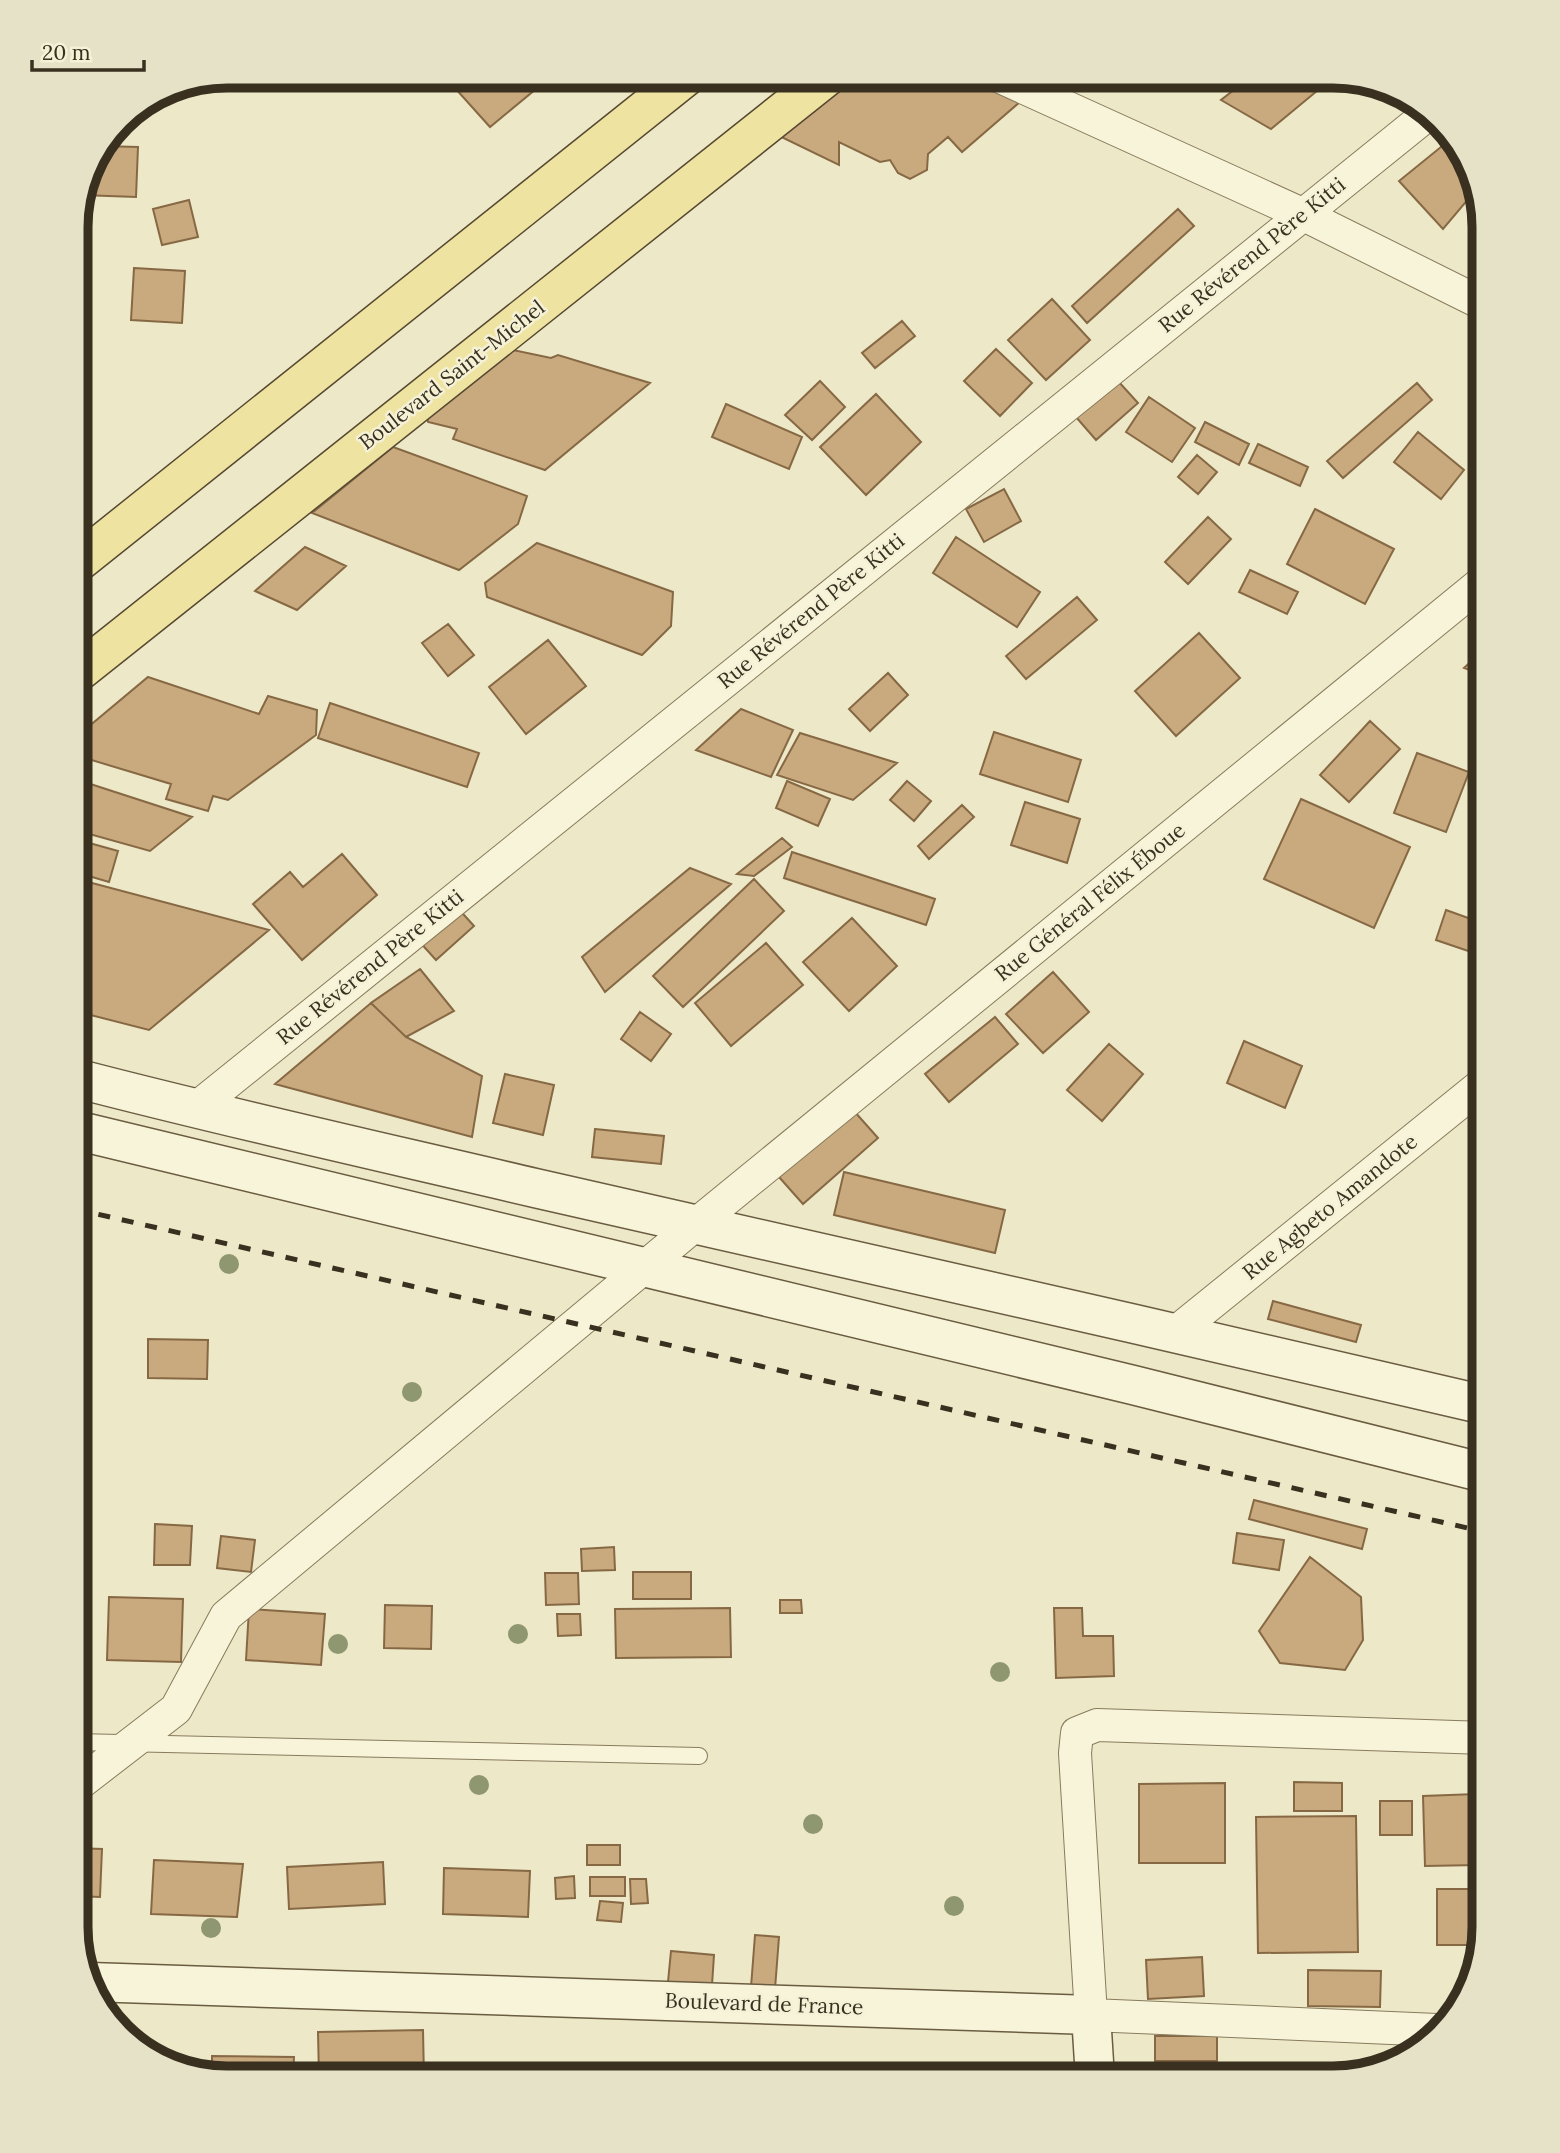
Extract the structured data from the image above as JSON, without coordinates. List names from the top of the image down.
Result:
{
  "streets": {
    "main road": ["Boulevard Saint-Michel", "Boulevard de France"],
    "street": ["Rue Révérend Père Kitti", "Rue Général Félix Éboue", "Rue Agbeto Amandote"]
  },
  "scale_bar": "20 m"
}
